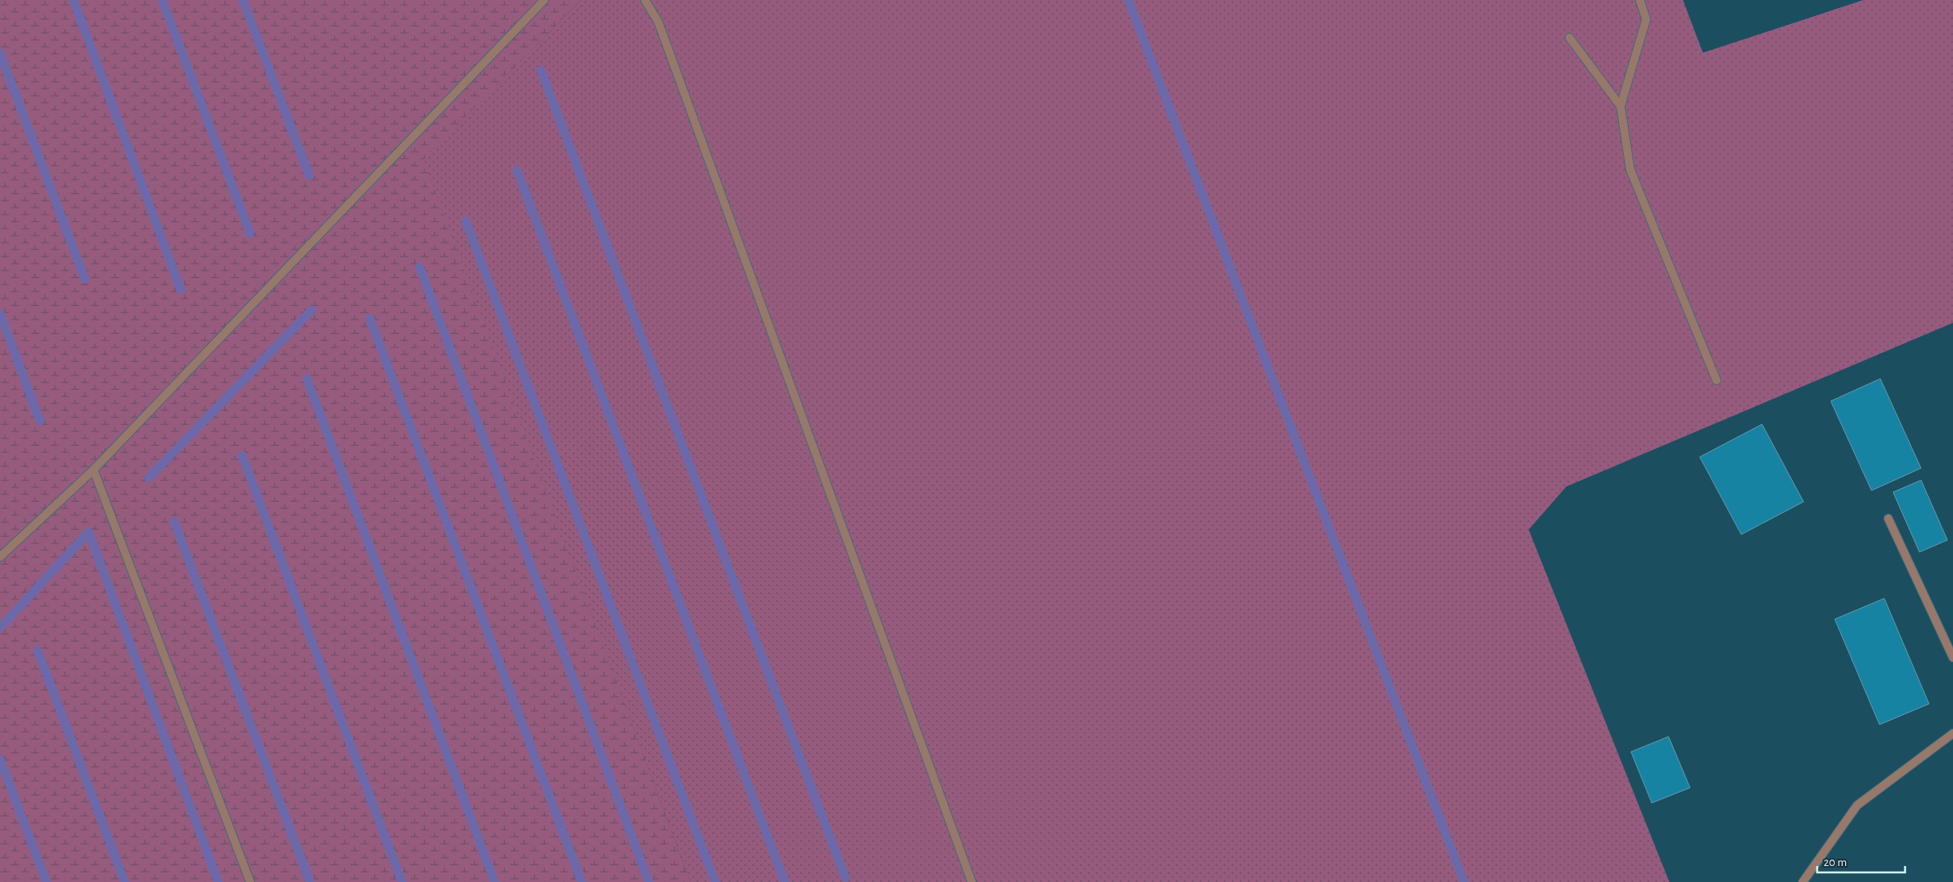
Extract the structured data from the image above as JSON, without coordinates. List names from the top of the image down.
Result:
{
  "scale_bar": "20 m"
}
